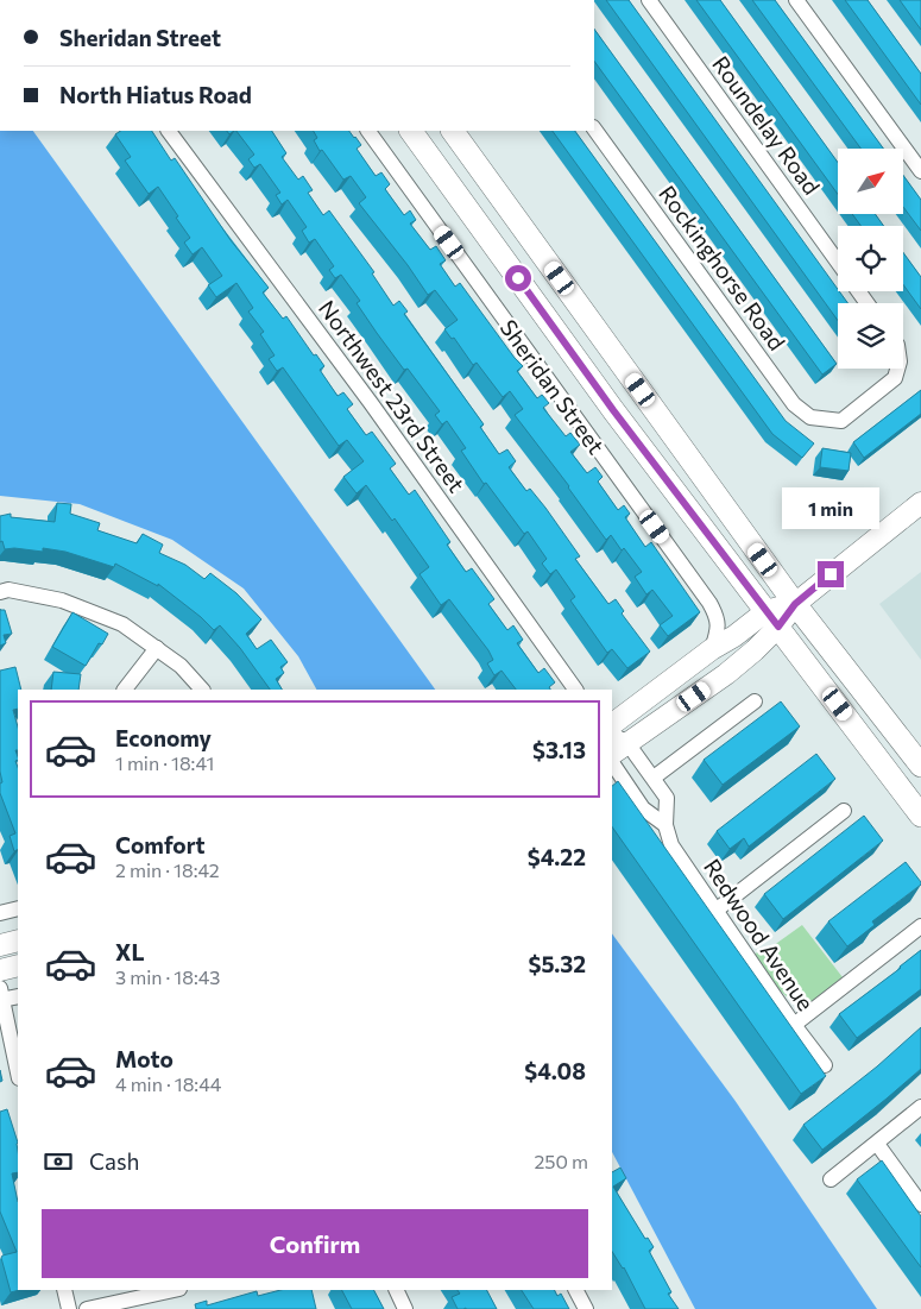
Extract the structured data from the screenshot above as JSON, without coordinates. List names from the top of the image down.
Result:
{
  "streets": {
    "main road": ["Sheridan Street"],
    "street": [
      "Roundelay Road",
      "Rockinghorse Road",
      "Northwest 23rd Street",
      "Redwood Avenue"
    ]
  },
  "north": "top right",
  "page": {
    "banner": ["Sheridan Street", "North Hiatus Road"],
    "bubble": "1 min",
    "list": [
      {
        "name": "Economy",
        "note": "1 min · 18:41",
        "value": "$3.13"
      },
      {
        "name": "Comfort",
        "note": "2 min · 18:42",
        "value": "$4.22"
      },
      {
        "name": "XL",
        "note": "3 min · 18:43",
        "value": "$5.32"
      },
      {
        "name": "Moto",
        "note": "4 min · 18:44",
        "value": "$4.08"
      }
    ],
    "pay": ["Cash", "250 m"],
    "buttons": "Confirm"
  }
}
